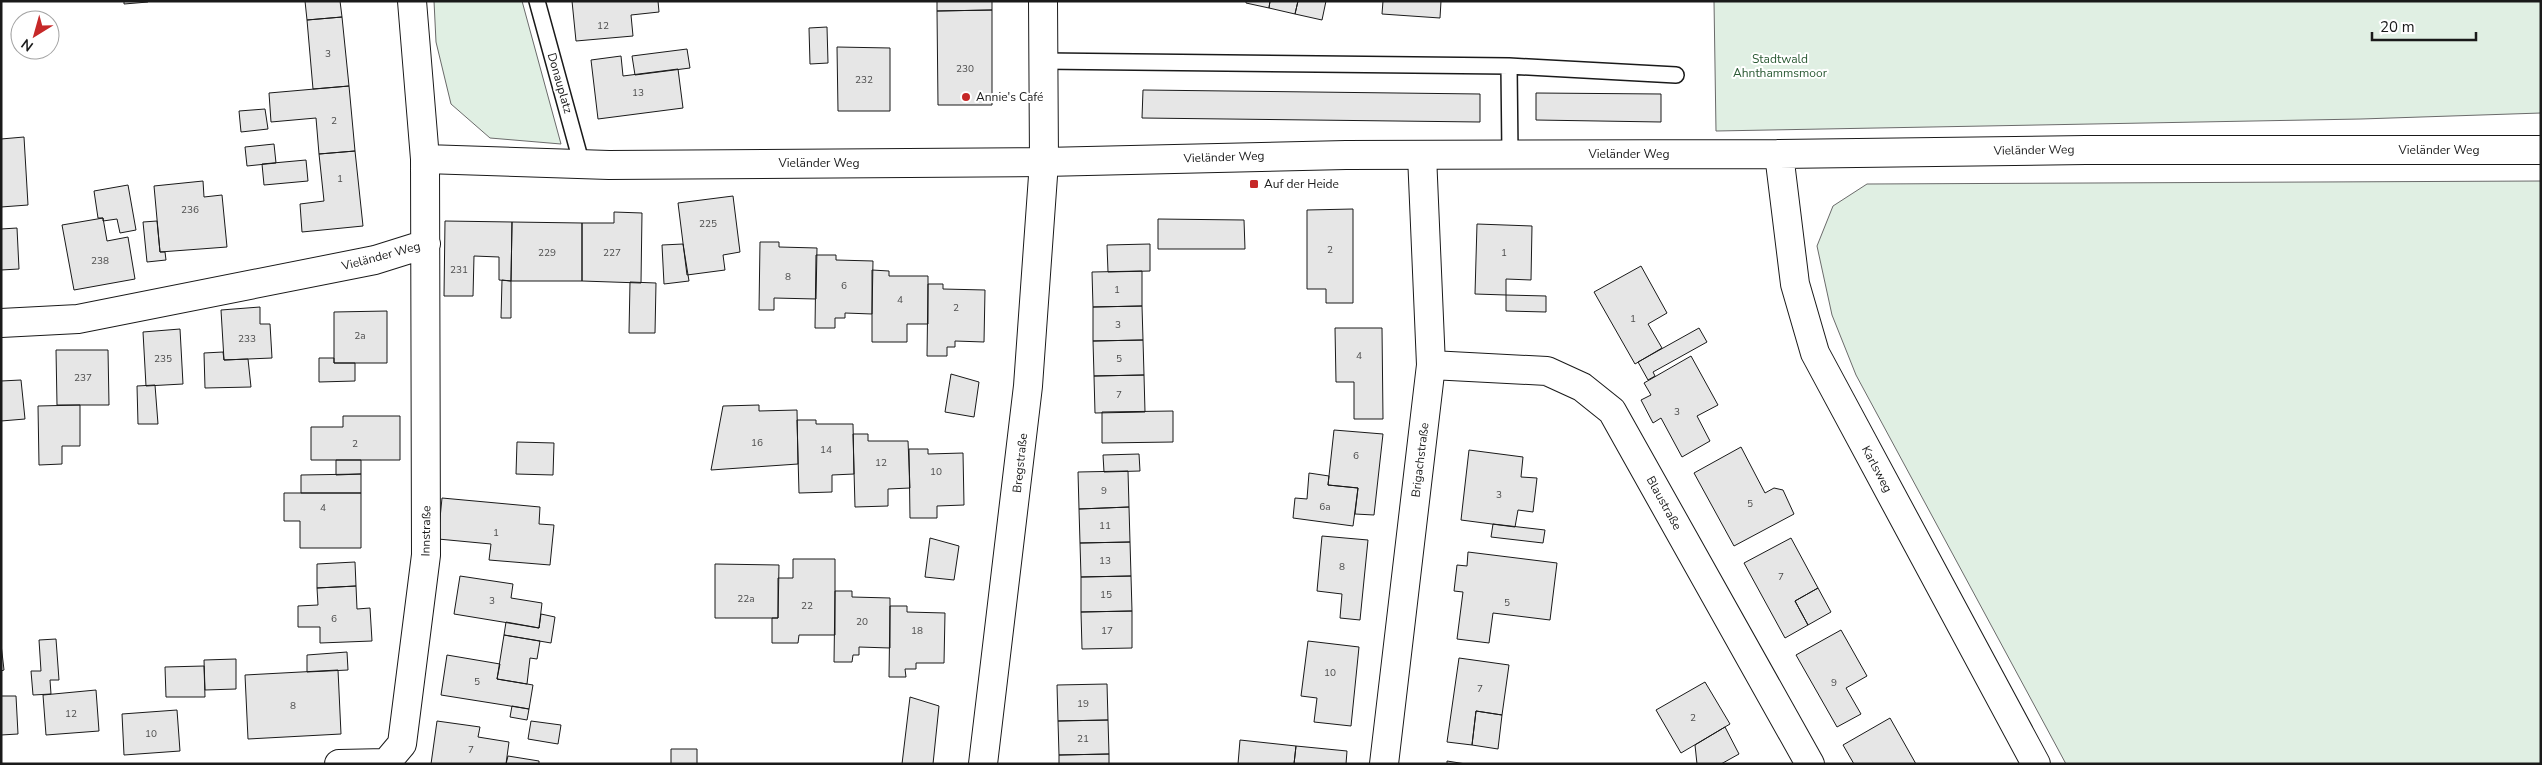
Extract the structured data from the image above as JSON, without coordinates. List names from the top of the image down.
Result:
{
  "streets": {
    "street": [
      "Vieländer Weg",
      "Brigachstraße",
      "Bregstraße",
      "Karlsweg",
      "Blaustraße",
      "Innstraße"
    ],
    "lane": ["Donauplatz"]
  },
  "crossings": [
    ["Donauplatz", "Vieländer Weg"],
    ["Vieländer Weg", "Brigachstraße"],
    ["Vieländer Weg", "Bregstraße"],
    ["Vieländer Weg", "Karlsweg"],
    ["Vieländer Weg", "Innstraße"],
    ["Brigachstraße", "Blaustraße"]
  ],
  "parks": ["Stadtwald Ahnthammsmoor"],
  "places": {
    "other": ["Annie's Café"],
    "transit": ["Auf der Heide"]
  },
  "house_numbers": [
    "12",
    "3",
    "230",
    "232",
    "13",
    "2",
    "1",
    "236",
    "225",
    "2",
    "229",
    "227",
    "1",
    "238",
    "231",
    "8",
    "6",
    "1",
    "4",
    "2",
    "1",
    "3",
    "2a",
    "233",
    "4",
    "235",
    "5",
    "237",
    "7",
    "3",
    "16",
    "2",
    "14",
    "6",
    "12",
    "10",
    "9",
    "3",
    "5",
    "6a",
    "4",
    "11",
    "1",
    "13",
    "8",
    "7",
    "15",
    "22a",
    "3",
    "5",
    "22",
    "6",
    "20",
    "18",
    "17",
    "10",
    "5",
    "9",
    "7",
    "19",
    "8",
    "12",
    "2",
    "10",
    "21",
    "7"
  ],
  "scale_bar": "20 m",
  "north": "bottom left"
}
